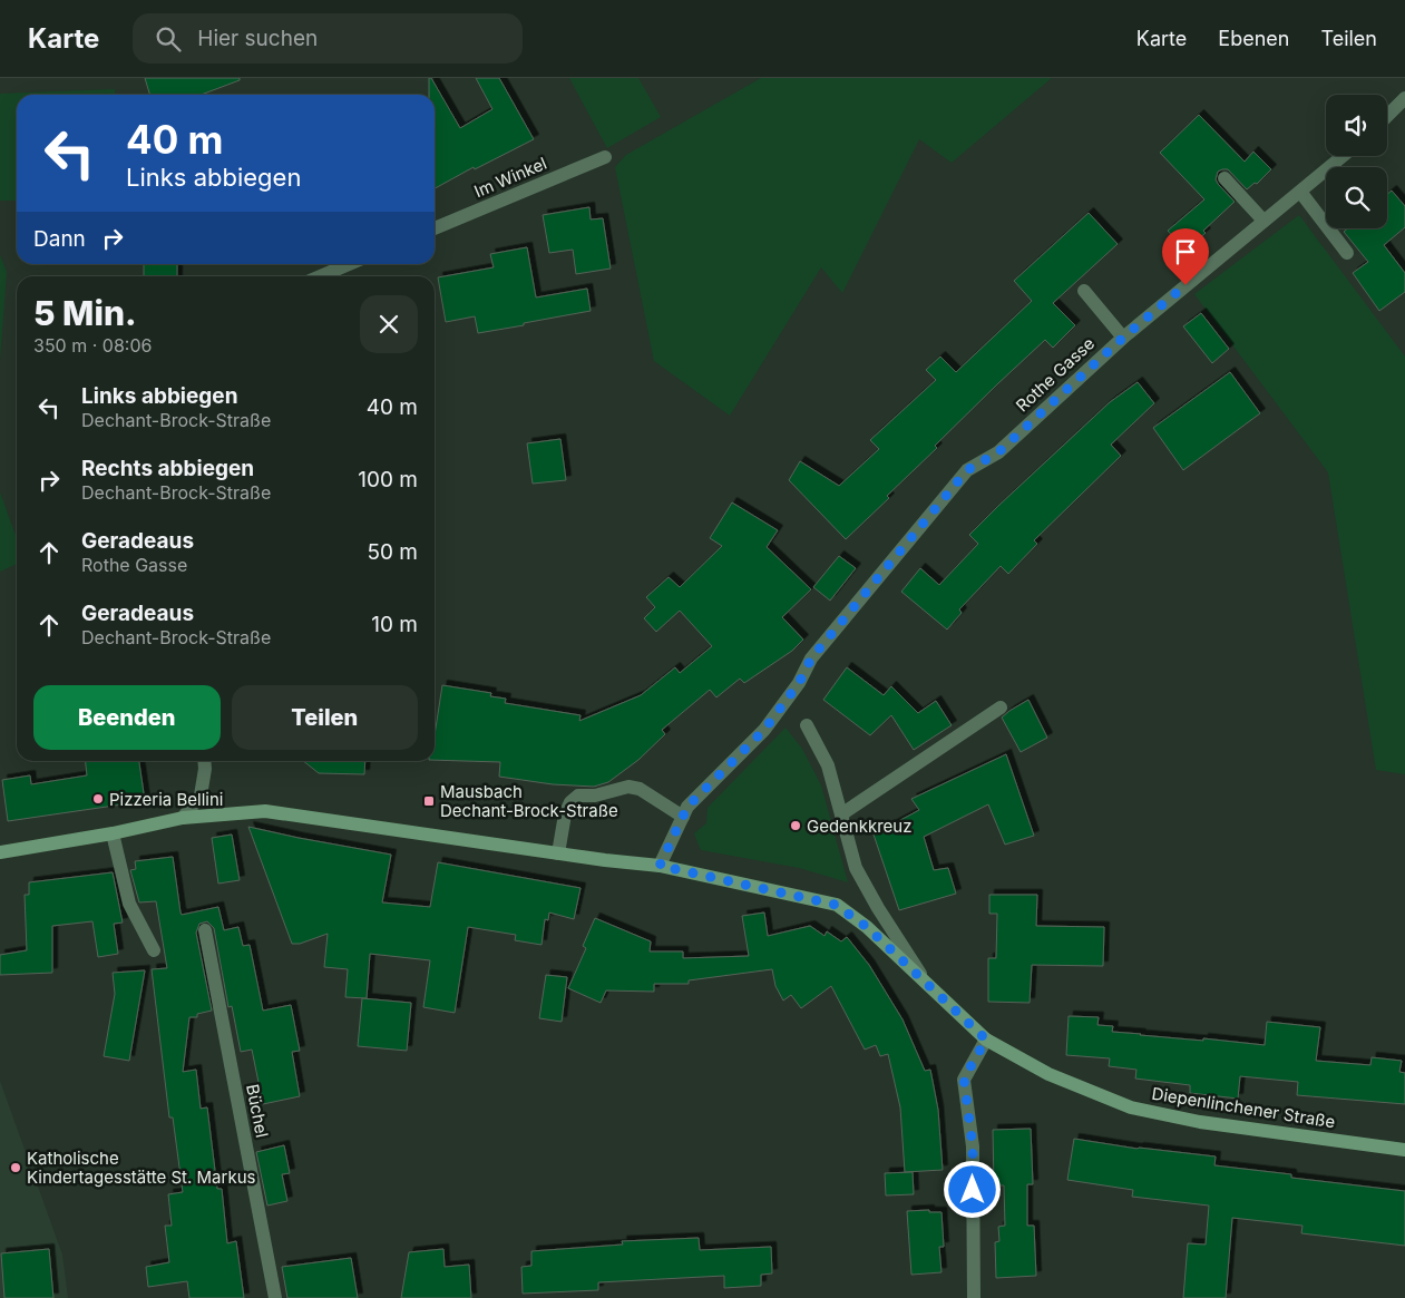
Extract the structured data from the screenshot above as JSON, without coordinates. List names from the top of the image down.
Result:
{
  "streets": {
    "street": [
      "Im Winkel",
      "Rothe Gasse",
      "Diepenlinchener Straße",
      "Büchel"
    ]
  },
  "places": {
    "other": ["Pizzeria Bellini", "Gedenkkreuz", "Katholische Kindertagesstätte St. Markus"],
    "transit": ["Mausbach Dechant-Brock-Straße"]
  },
  "page": {
    "header": "Karte",
    "search": "Hier suchen",
    "nav": ["Karte", "Ebenen", "Teilen"],
    "turn": ["40 m", "Links abbiegen"],
    "then": "Dann",
    "heading": ["5 Min.", "350 m · 08:06"],
    "list": [
      {
        "name": "Links abbiegen",
        "note": "Dechant-Brock-Straße",
        "value": "40 m"
      },
      {
        "name": "Rechts abbiegen",
        "note": "Dechant-Brock-Straße",
        "value": "100 m"
      },
      {
        "name": "Geradeaus",
        "note": "Rothe Gasse",
        "value": "50 m"
      },
      {
        "name": "Geradeaus",
        "note": "Dechant-Brock-Straße",
        "value": "10 m"
      }
    ],
    "buttons": ["Beenden", "Teilen"]
  }
}
